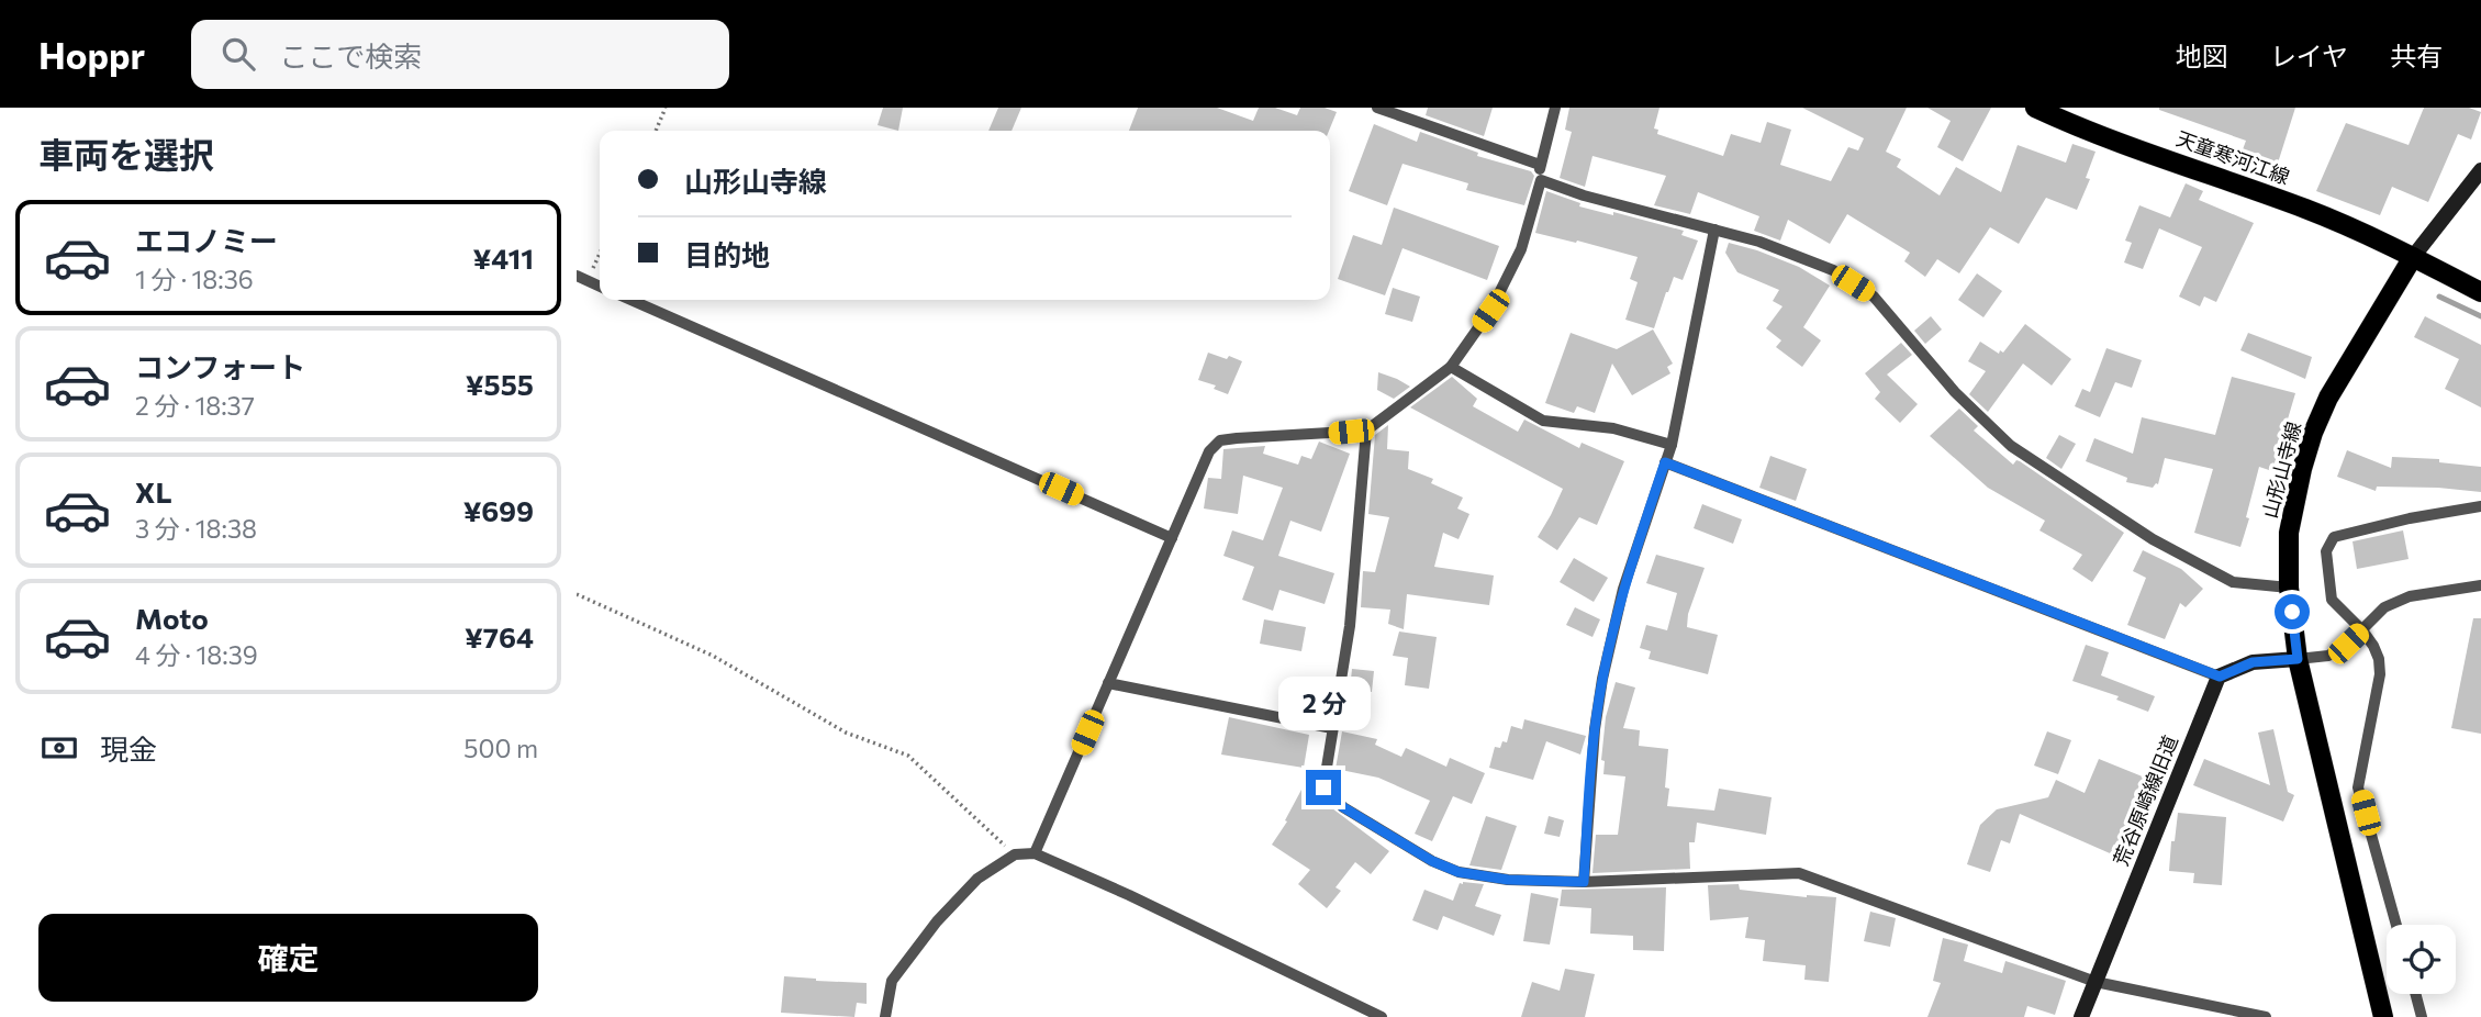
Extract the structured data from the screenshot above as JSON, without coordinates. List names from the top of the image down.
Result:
{
  "streets": {
    "main road": ["天童寒河江線", "山形山寺線"],
    "street": ["荒谷原崎線旧道"]
  },
  "crossings": [
    ["天童寒河江線", "山形山寺線"]
  ],
  "page": {
    "header": "Hoppr",
    "search": "ここで検索",
    "nav": ["地図", "レイヤ", "共有"],
    "heading": "車両を選択",
    "banner": ["山形山寺線", "目的地"],
    "list": [
      {
        "name": "エコノミー",
        "note": "1 分 · 18:36",
        "value": "¥411"
      },
      {
        "name": "コンフォート",
        "note": "2 分 · 18:37",
        "value": "¥555"
      },
      {
        "name": "XL",
        "note": "3 分 · 18:38",
        "value": "¥699"
      },
      {
        "name": "Moto",
        "note": "4 分 · 18:39",
        "value": "¥764"
      }
    ],
    "bubble": "2 分",
    "pay": ["現金", "500 m"],
    "buttons": "確定"
  }
}
